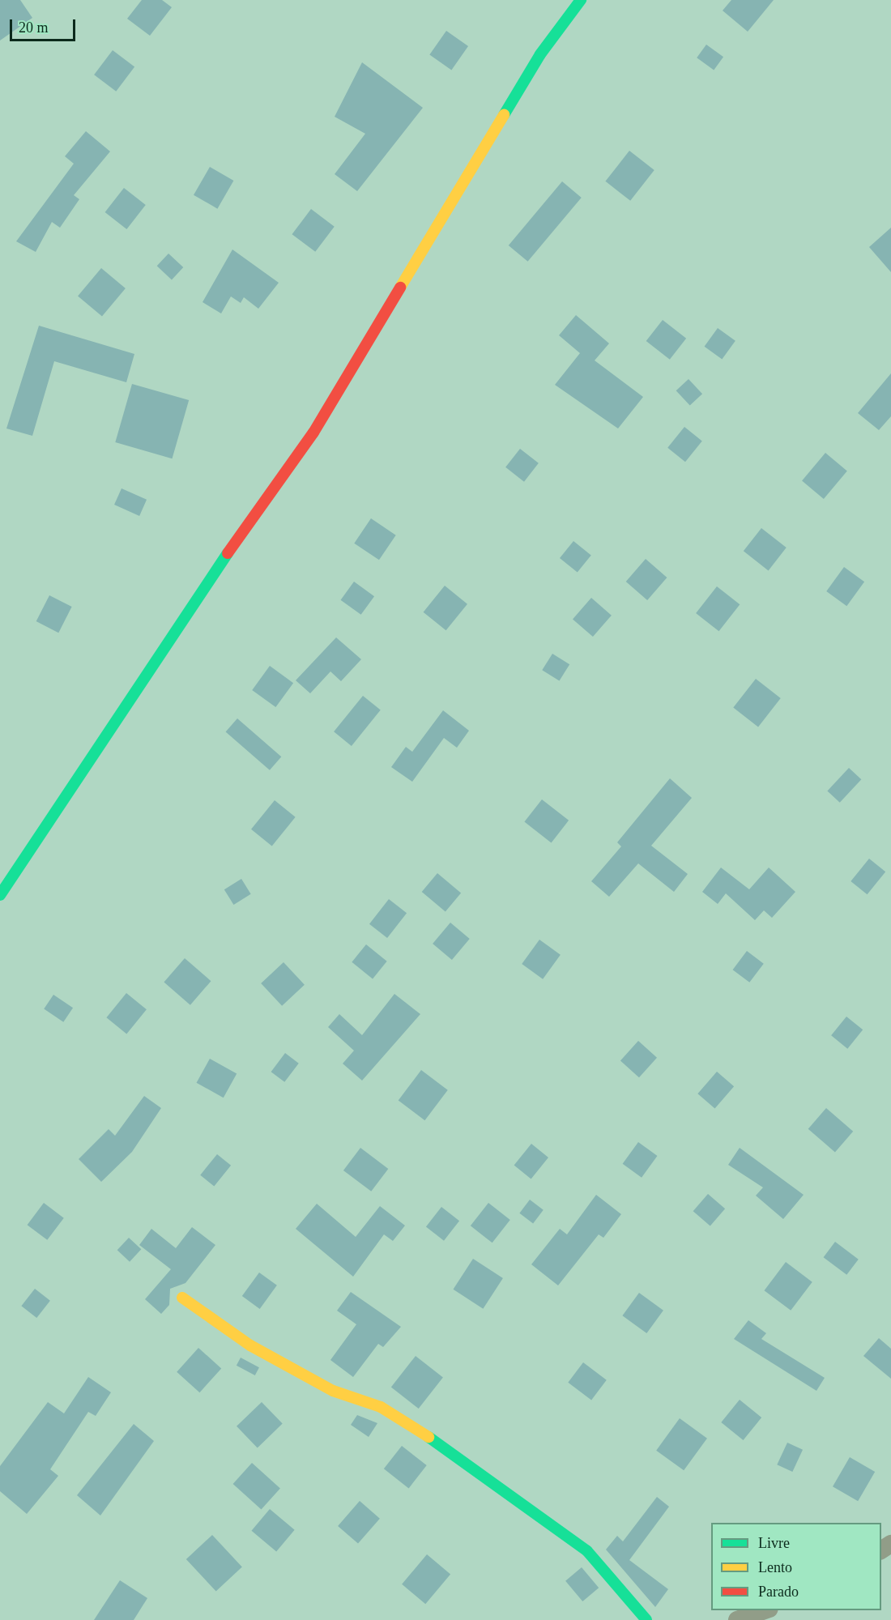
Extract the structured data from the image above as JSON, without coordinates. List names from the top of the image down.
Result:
{
  "legend": ["Livre", "Lento", "Parado"],
  "scale_bar": "20 m"
}
